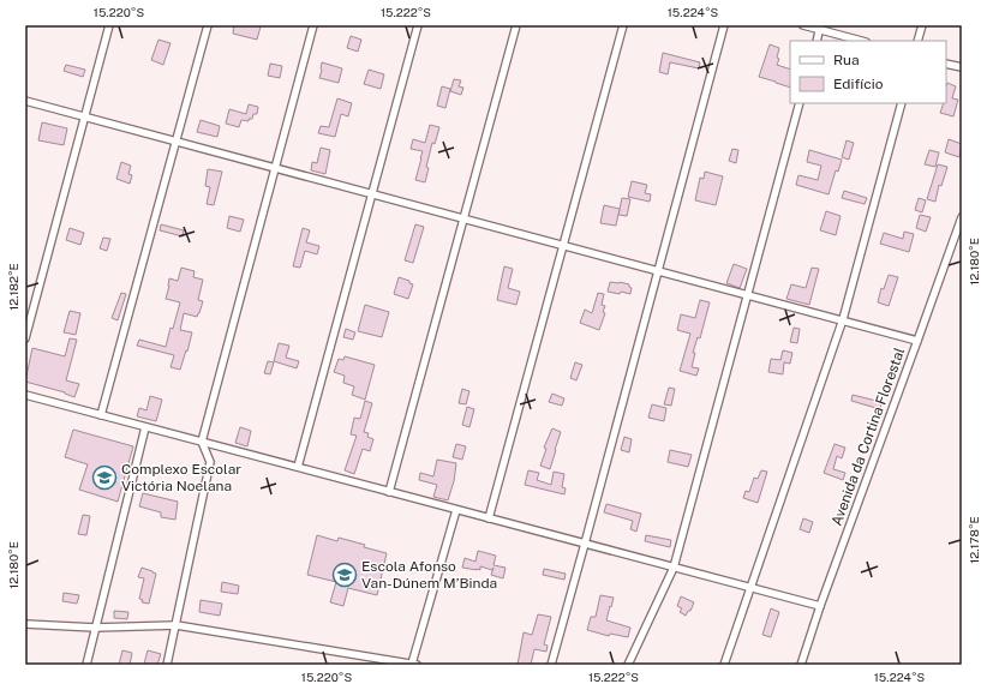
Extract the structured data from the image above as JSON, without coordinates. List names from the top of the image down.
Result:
{
  "streets": {
    "street": ["Avenida da Cortina Florestal"]
  },
  "places": {
    "school or university": ["Complexo Escolar Victória Noelana", "Escola Afonso Van-Dúnem M’Binda"]
  },
  "legend": ["Rua", "Edifício"],
  "coordinates": [
    "15.220°S",
    "15.222°S",
    "15.224°S",
    "12.180°E",
    "12.182°E",
    "12.178°E"
  ]
}
